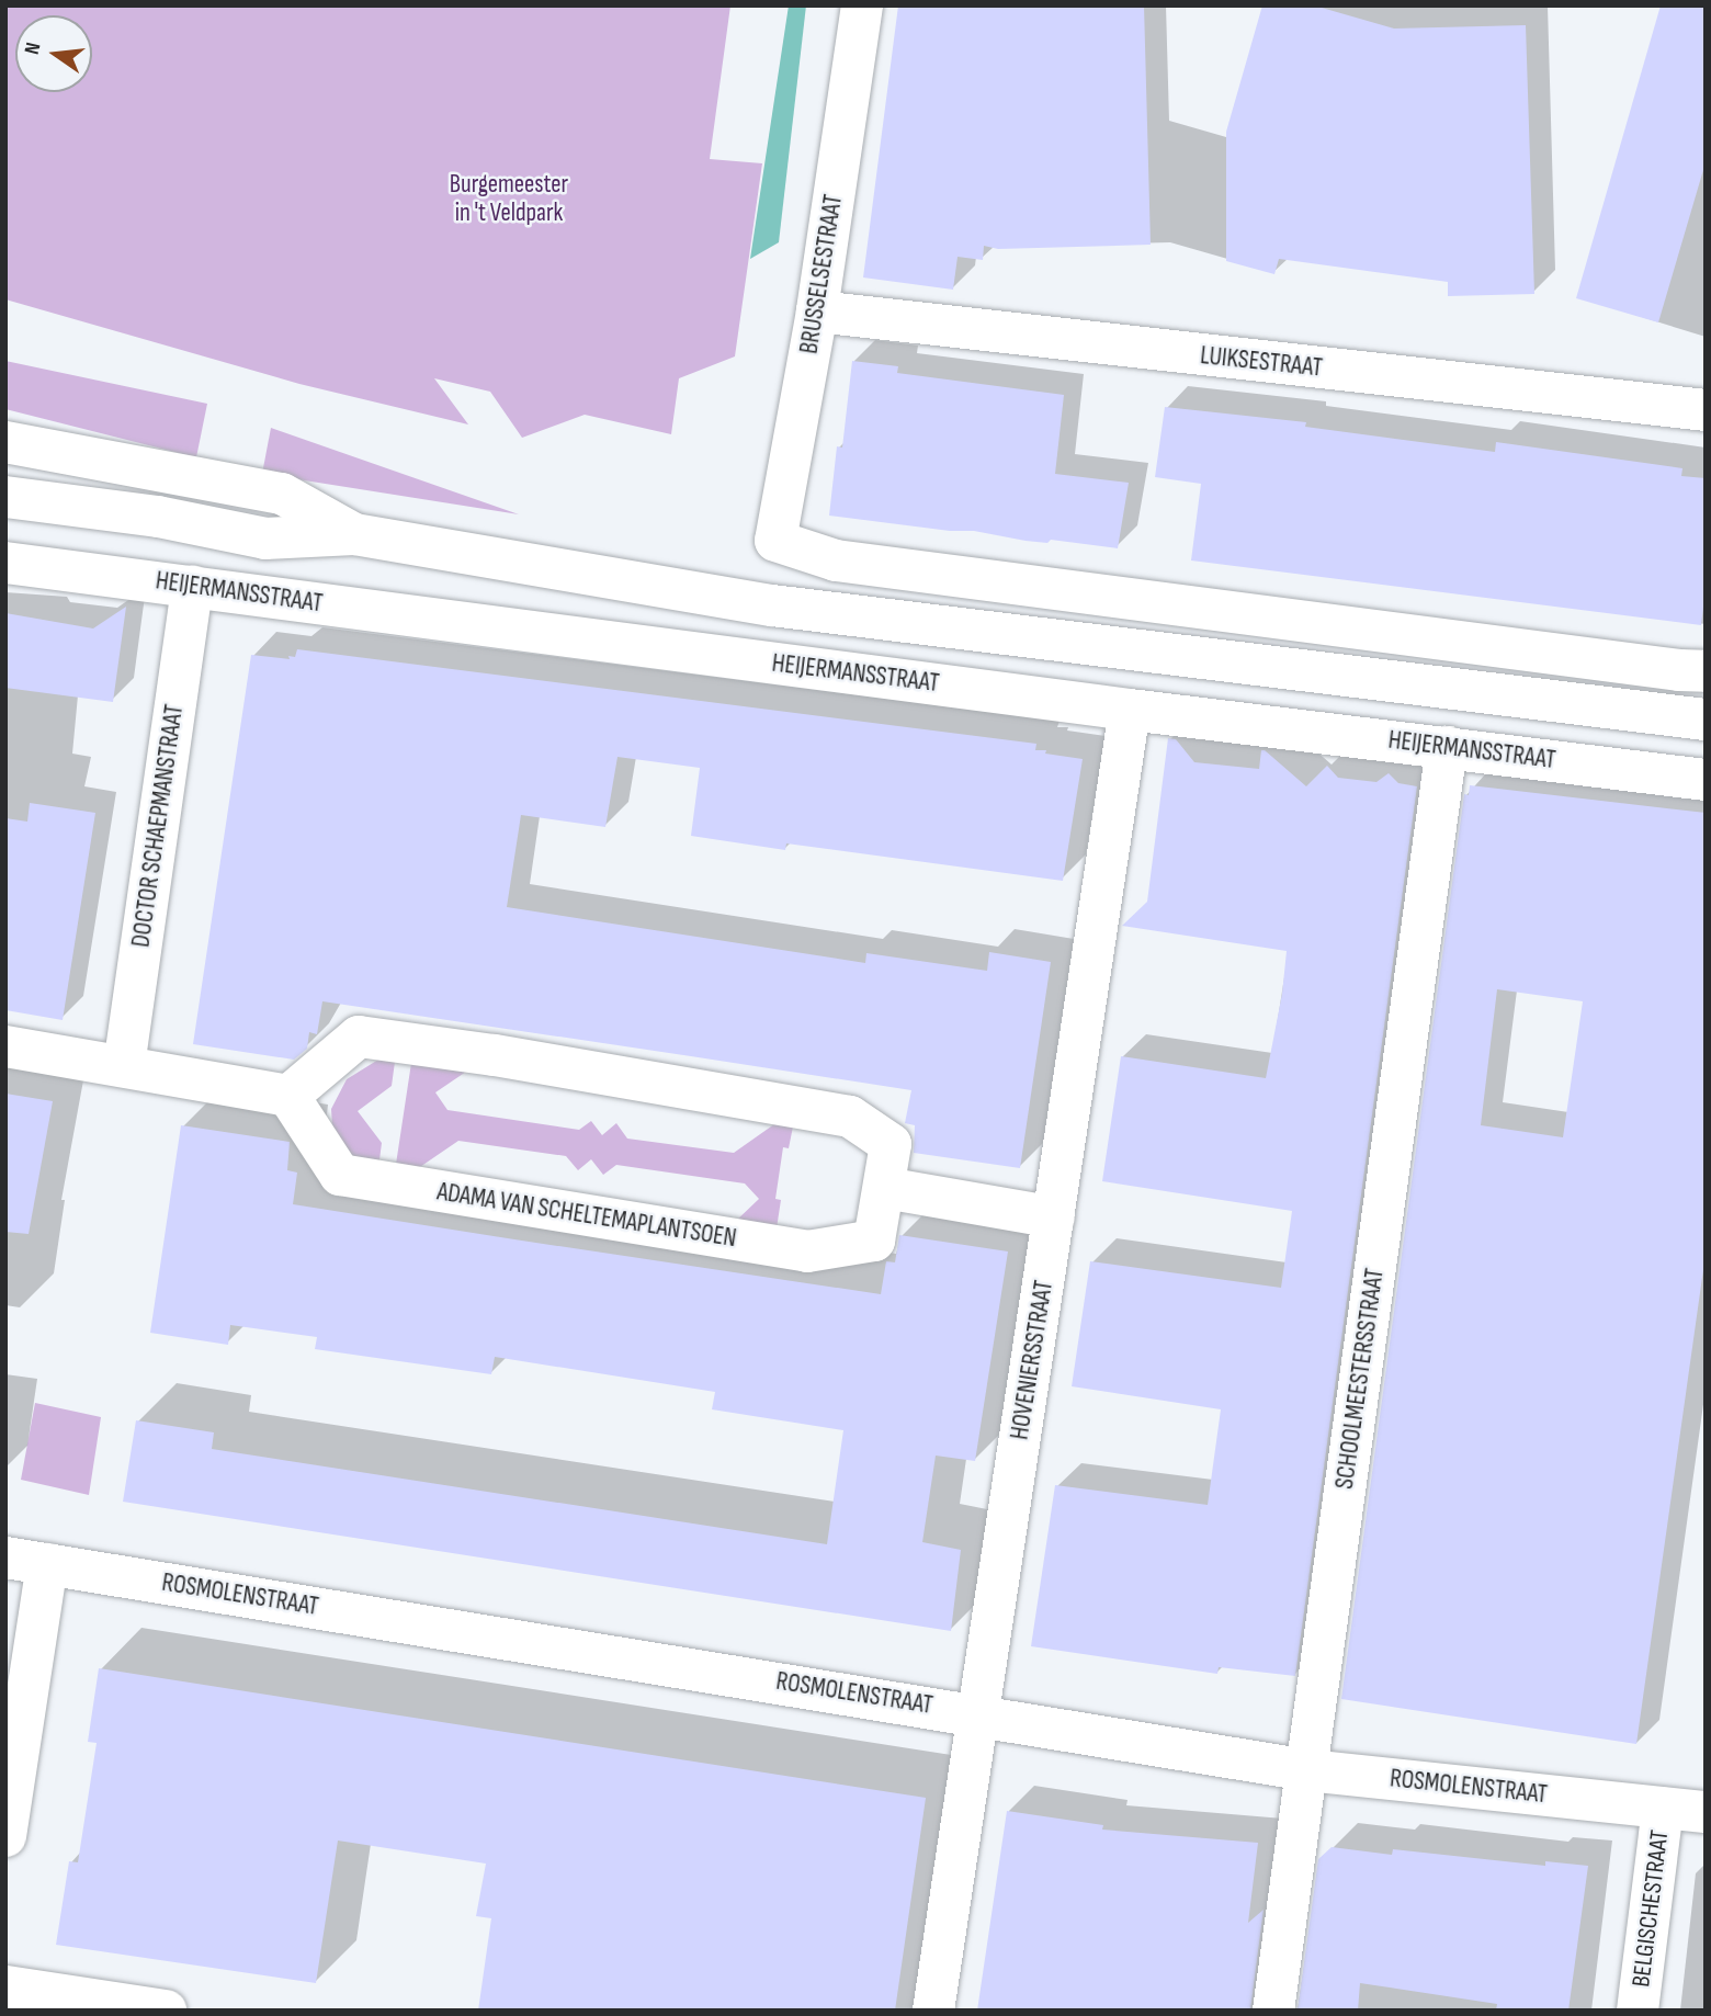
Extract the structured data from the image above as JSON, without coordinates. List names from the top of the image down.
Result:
{
  "streets": {
    "street": [
      "BRUSSELSESTRAAT",
      "LUIKSESTRAAT",
      "HEIJERMANSSTRAAT",
      "DOCTOR SCHAEPMANSTRAAT",
      "ADAMA VAN SCHELTEMAPLANTSOEN",
      "HOVENIERSSTRAAT",
      "SCHOOLMEESTERSSTRAAT",
      "ROSMOLENSTRAAT",
      "BELGISCHESTRAAT"
    ]
  },
  "crossings": [
    ["BRUSSELSESTRAAT", "LUIKSESTRAAT"],
    ["HEIJERMANSSTRAAT", "DOCTOR SCHAEPMANSTRAAT"],
    ["HEIJERMANSSTRAAT", "HOVENIERSSTRAAT"],
    ["HEIJERMANSSTRAAT", "SCHOOLMEESTERSSTRAAT"],
    ["HOVENIERSSTRAAT", "ROSMOLENSTRAAT"],
    ["SCHOOLMEESTERSSTRAAT", "ROSMOLENSTRAAT"],
    ["ROSMOLENSTRAAT", "BELGISCHESTRAAT"]
  ],
  "parks": ["Burgemeester in 't Veldpark"],
  "north": "left"
}
